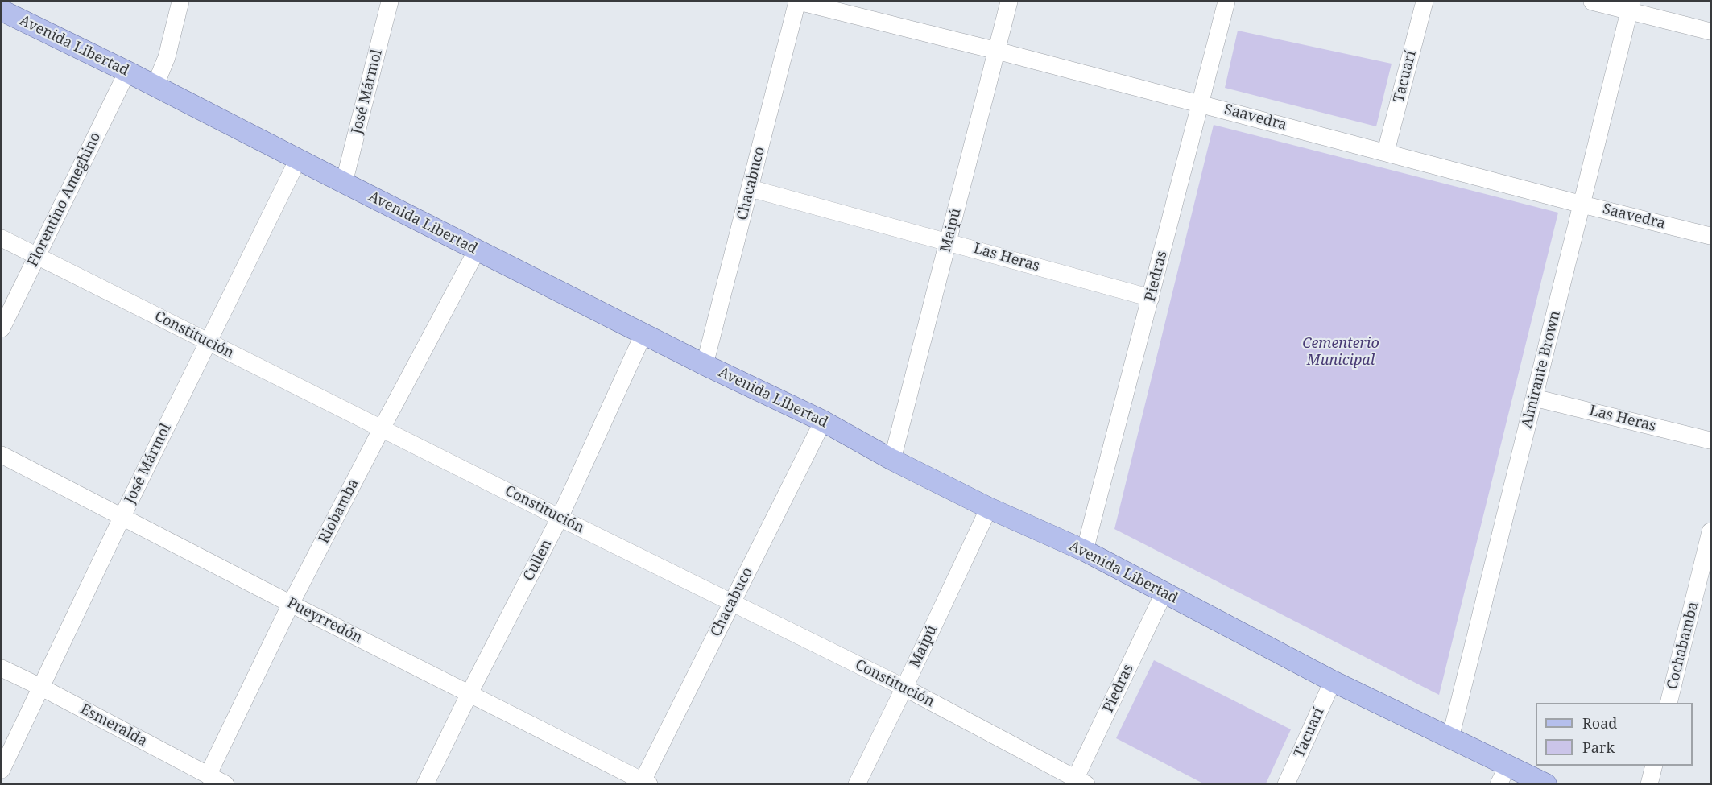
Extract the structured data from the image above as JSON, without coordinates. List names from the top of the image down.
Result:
{
  "streets": {
    "main road": ["Avenida Libertad"],
    "street": [
      "Tacuarí",
      "José Mármol",
      "Saavedra",
      "Chacabuco",
      "Florentino Ameghino",
      "Maipú",
      "Las Heras",
      "Piedras",
      "Constitución",
      "Almirante Brown",
      "Riobamba",
      "Cullen",
      "Pueyrredón",
      "Cochabamba",
      "Esmeralda"
    ]
  },
  "crossings": [
    ["Avenida Libertad", "Tacuarí"],
    ["Avenida Libertad", "José Mármol"],
    ["Avenida Libertad", "Chacabuco"],
    ["Avenida Libertad", "Florentino Ameghino"],
    ["Avenida Libertad", "Maipú"],
    ["Avenida Libertad", "Piedras"],
    ["Avenida Libertad", "Almirante Brown"],
    ["Avenida Libertad", "Riobamba"],
    ["Avenida Libertad", "Cullen"],
    ["Tacuarí", "Saavedra"],
    ["José Mármol", "Constitución"],
    ["José Mármol", "Pueyrredón"],
    ["José Mármol", "Esmeralda"],
    ["Saavedra", "Chacabuco"],
    ["Saavedra", "Maipú"],
    ["Saavedra", "Piedras"],
    ["Saavedra", "Almirante Brown"],
    ["Chacabuco", "Las Heras"],
    ["Chacabuco", "Constitución"],
    ["Chacabuco", "Pueyrredón"],
    ["Florentino Ameghino", "Constitución"],
    ["Maipú", "Las Heras"],
    ["Maipú", "Constitución"],
    ["Las Heras", "Piedras"],
    ["Las Heras", "Almirante Brown"],
    ["Piedras", "Constitución"],
    ["Constitución", "Riobamba"],
    ["Constitución", "Cullen"],
    ["Riobamba", "Pueyrredón"],
    ["Riobamba", "Esmeralda"],
    ["Cullen", "Pueyrredón"]
  ],
  "parks": ["Cementerio Municipal"],
  "legend": ["Road", "Park"]
}
